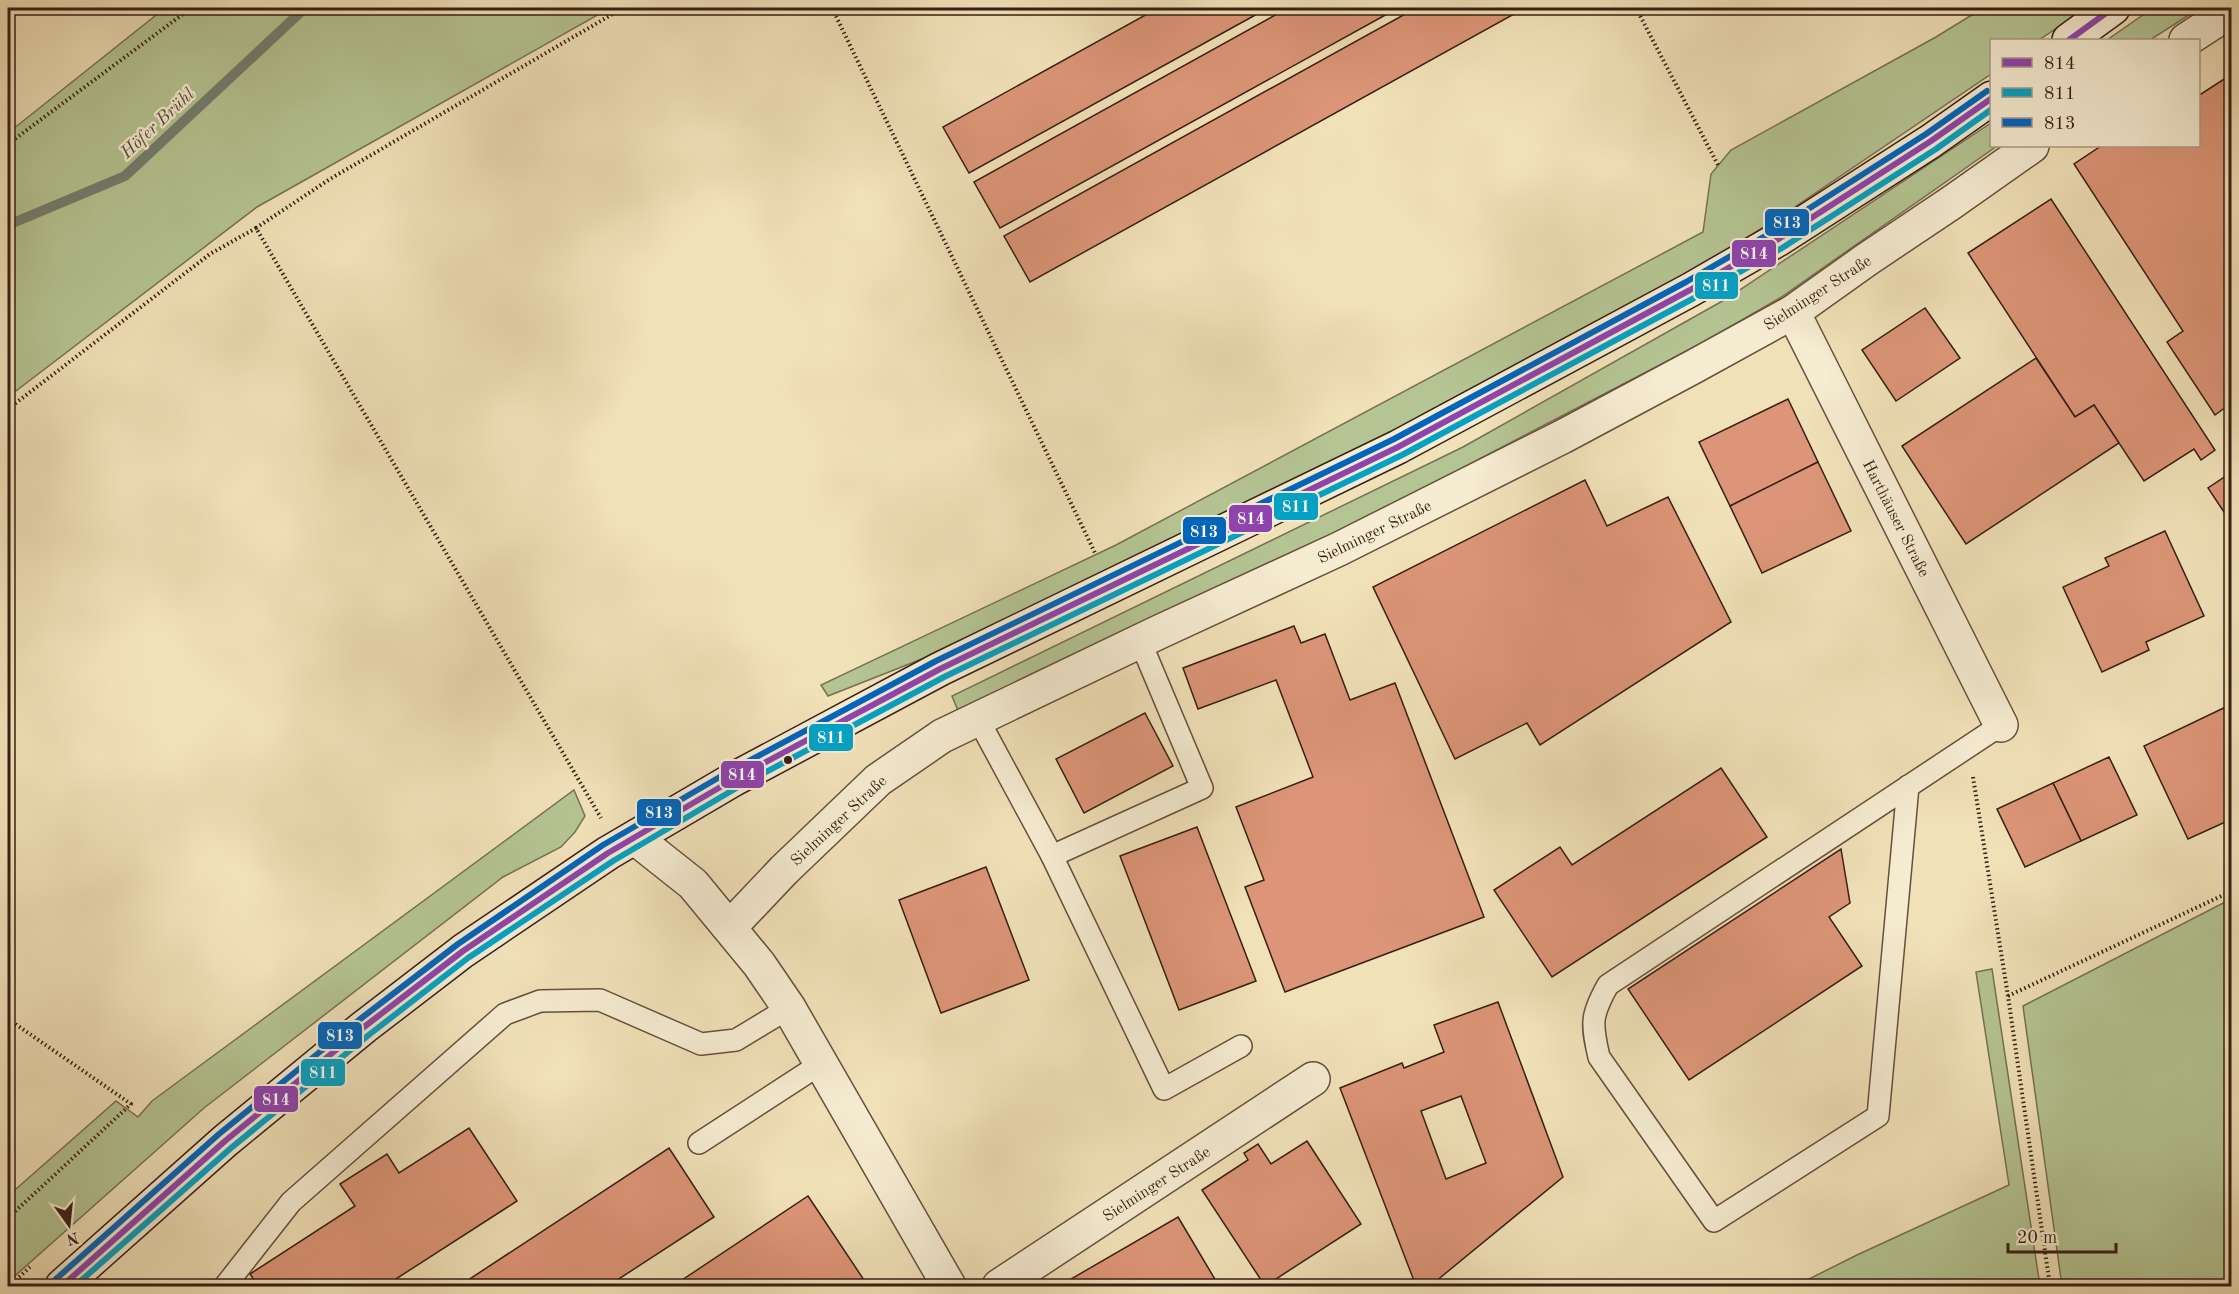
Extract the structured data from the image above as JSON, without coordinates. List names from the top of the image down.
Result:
{
  "streets": {
    "street": ["Sielminger Straße", "Harthäuser Straße"]
  },
  "crossings": [
    ["Sielminger Straße", "Harthäuser Straße"]
  ],
  "water": ["Höfer Brühl"],
  "lines": ["transit line 814", "transit line 813", "transit line 811"],
  "legend": ["814", "811", "813"],
  "scale_bar": "20 m",
  "north": "bottom"
}
